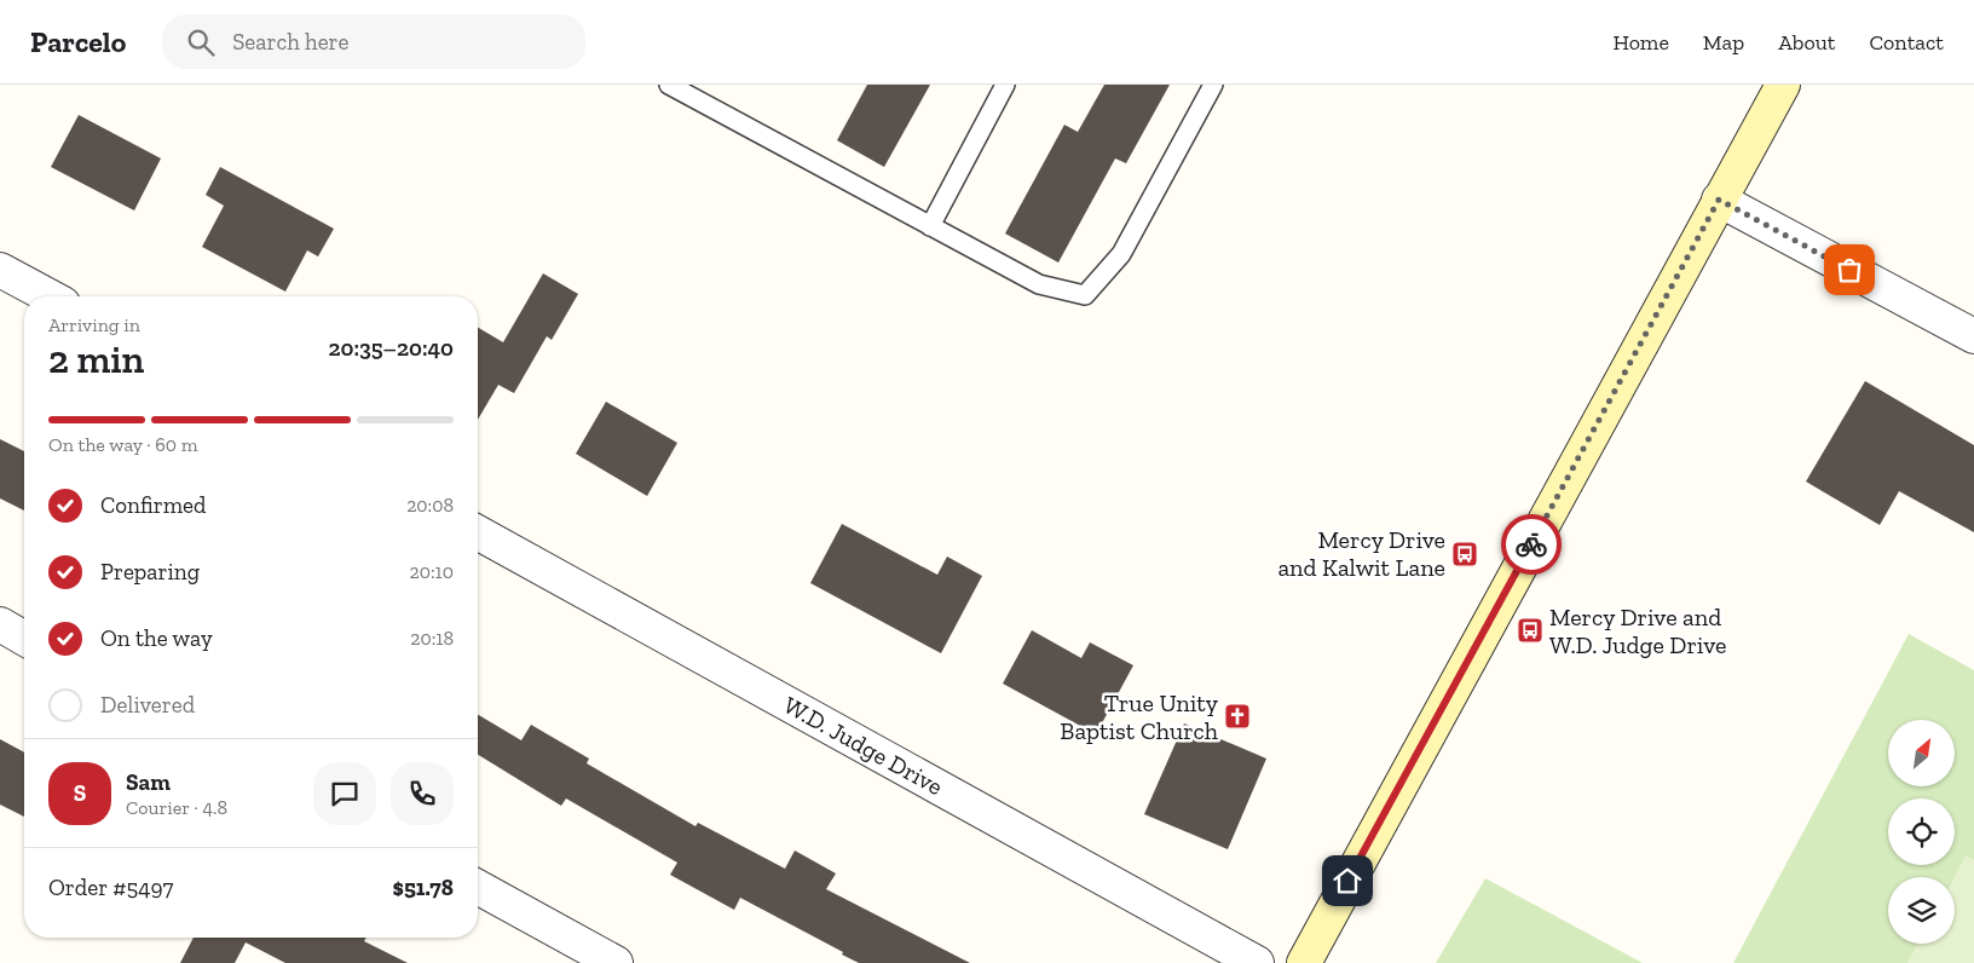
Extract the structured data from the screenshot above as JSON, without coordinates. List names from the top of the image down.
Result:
{
  "streets": {
    "street": ["W.D. Judge Drive"]
  },
  "places": {
    "bus stop": ["Mercy Drive and Kalwit Lane", "Mercy Drive and W.D. Judge Drive"],
    "church": ["True Unity Baptist Church"]
  },
  "north": "top right",
  "page": {
    "header": "Parcelo",
    "search": "Search here",
    "nav": [
      "Home",
      "Map",
      "About",
      "Contact"
    ],
    "heading": ["2 min", "Arriving in", "20:35–20:40"],
    "panel": [
      "Sam",
      "Courier · 4.8",
      "Order #5497",
      "$51.78"
    ],
    "bar": "On the way · 60 m",
    "list": [
      ["Confirmed", "20:08"],
      ["Preparing", "20:10"],
      ["On the way", "20:18"],
      "Delivered"
    ],
    "round": "S"
  }
}
